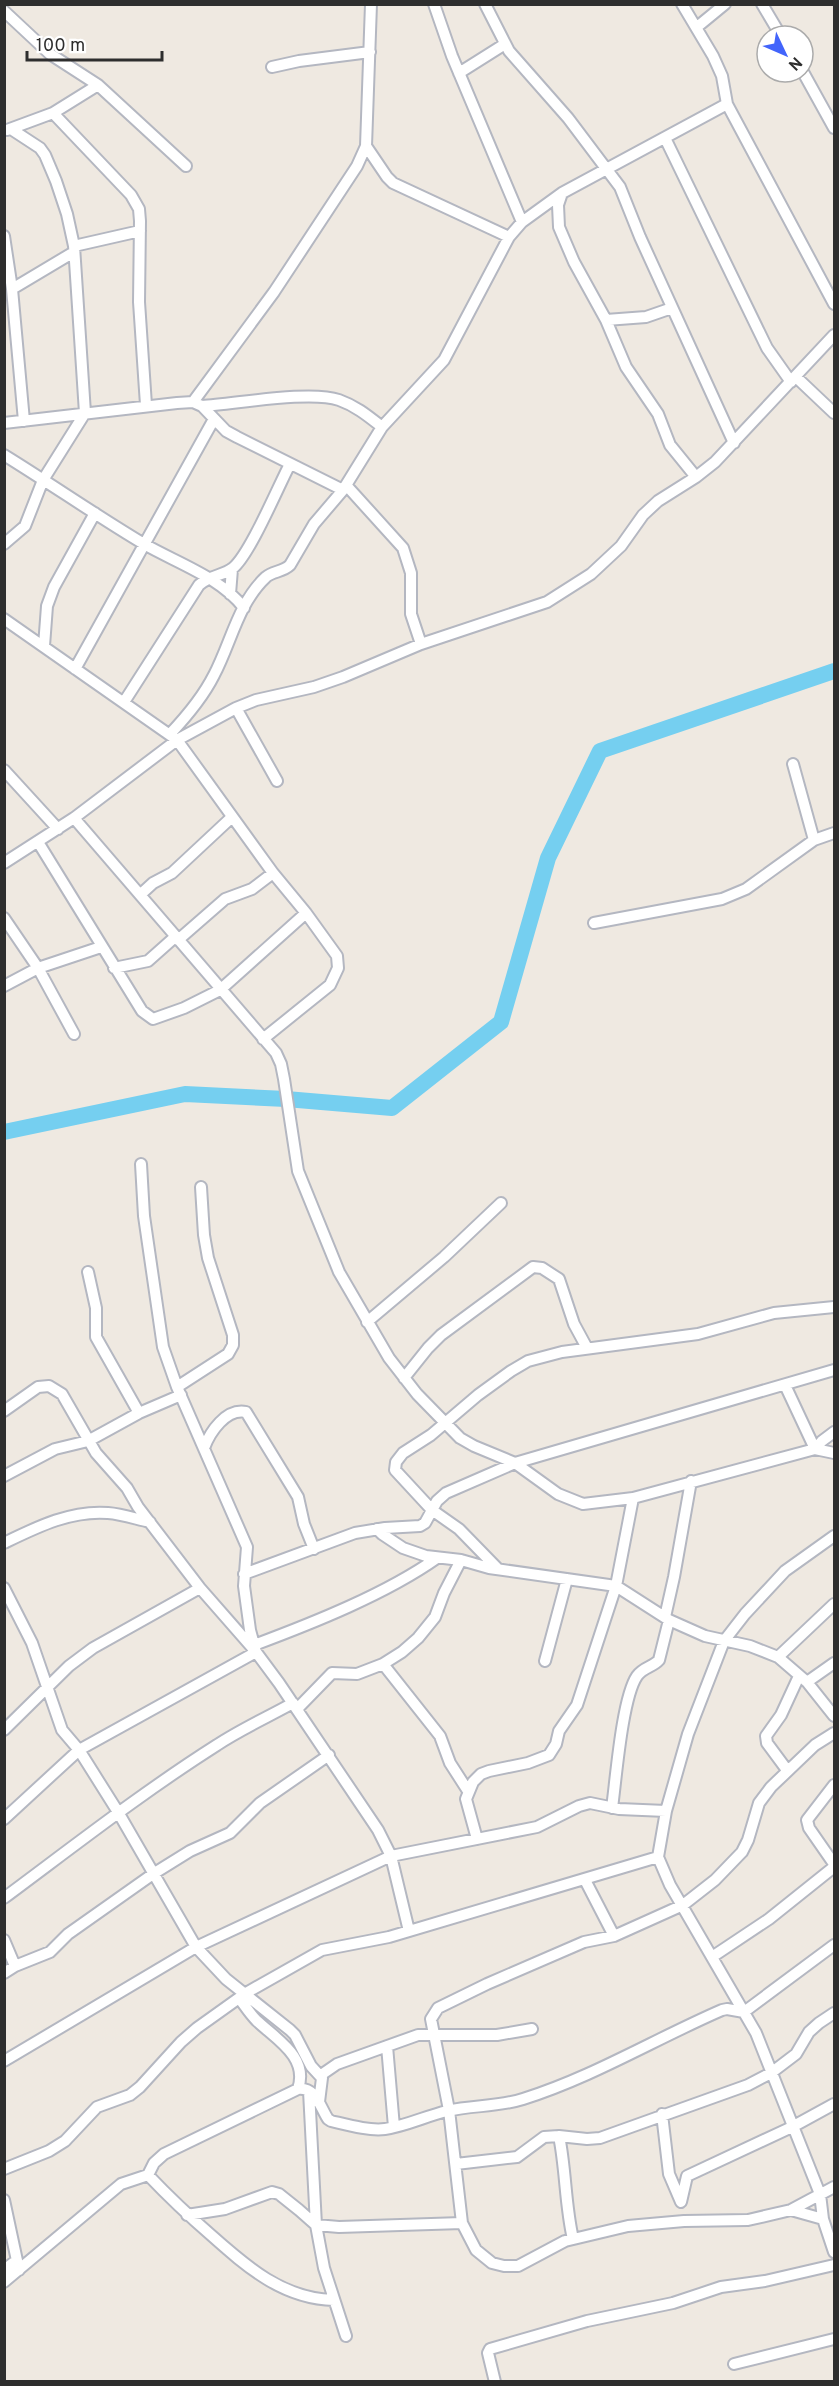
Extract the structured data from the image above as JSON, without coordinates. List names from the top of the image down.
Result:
{
  "scale_bar": "100 m",
  "north": "bottom right"
}
